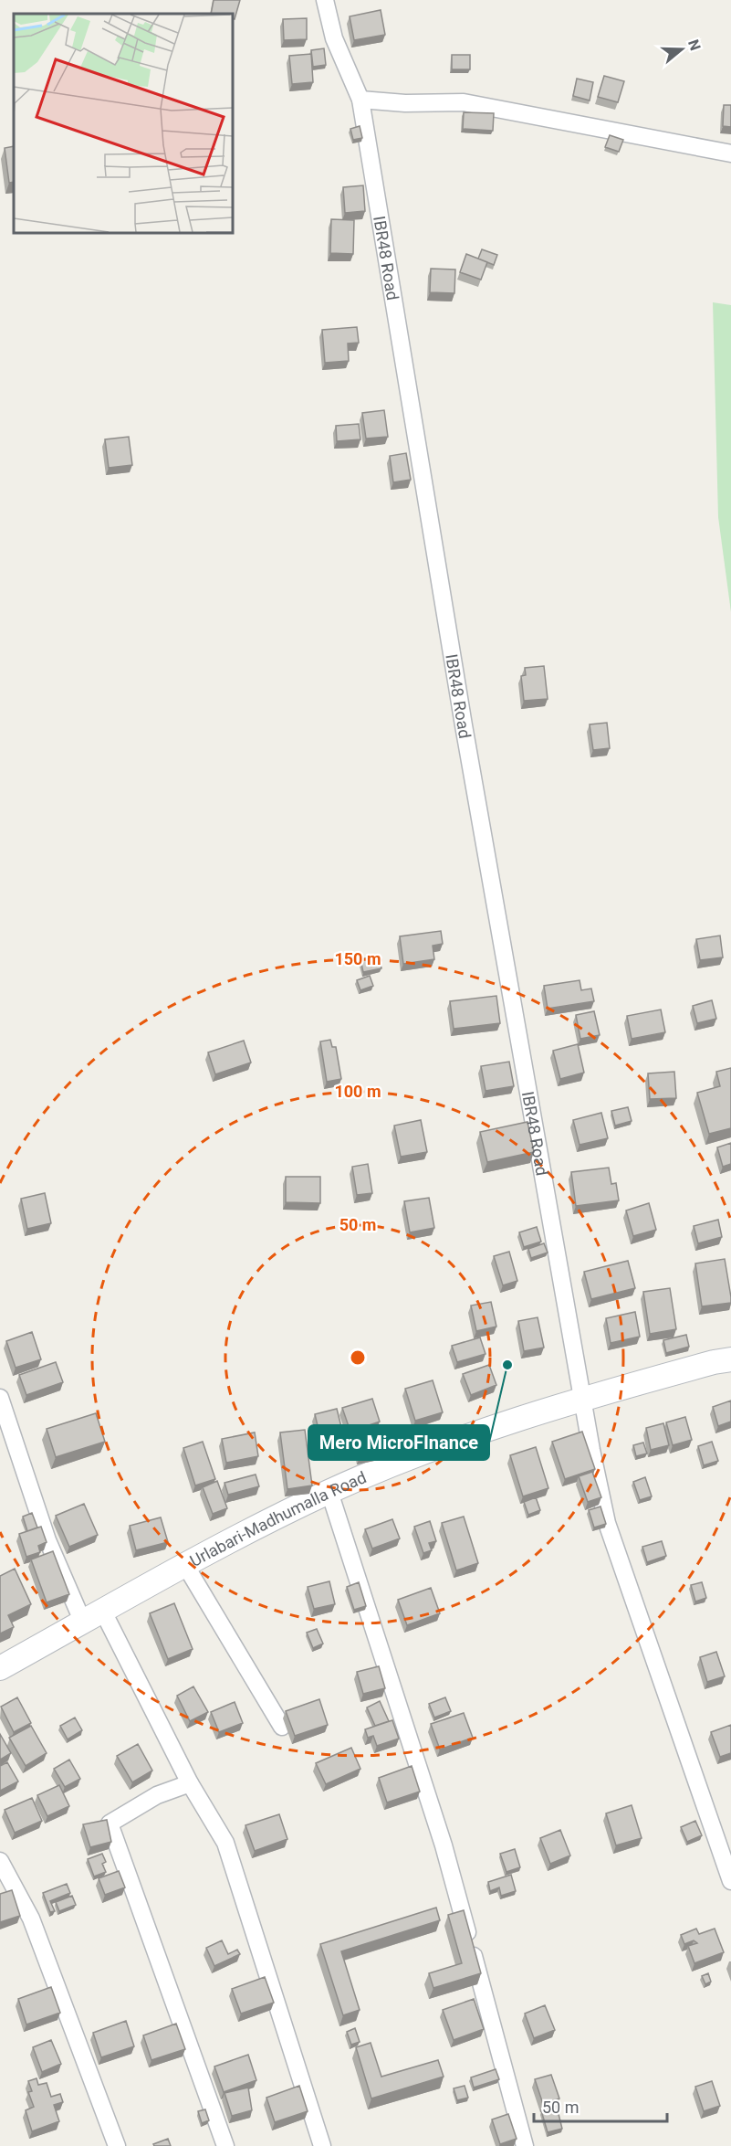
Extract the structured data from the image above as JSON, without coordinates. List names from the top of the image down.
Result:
{
  "streets": {
    "main road": ["Urlabari-Madhumalla Road"],
    "street": ["IBR48 Road"]
  },
  "crossings": [
    ["IBR48 Road", "Urlabari-Madhumalla Road"]
  ],
  "places": ["Mero MicroFInance"],
  "scale_bar": "50 m",
  "north": "right",
  "rings": ["150 m", "100 m", "50 m"]
}
